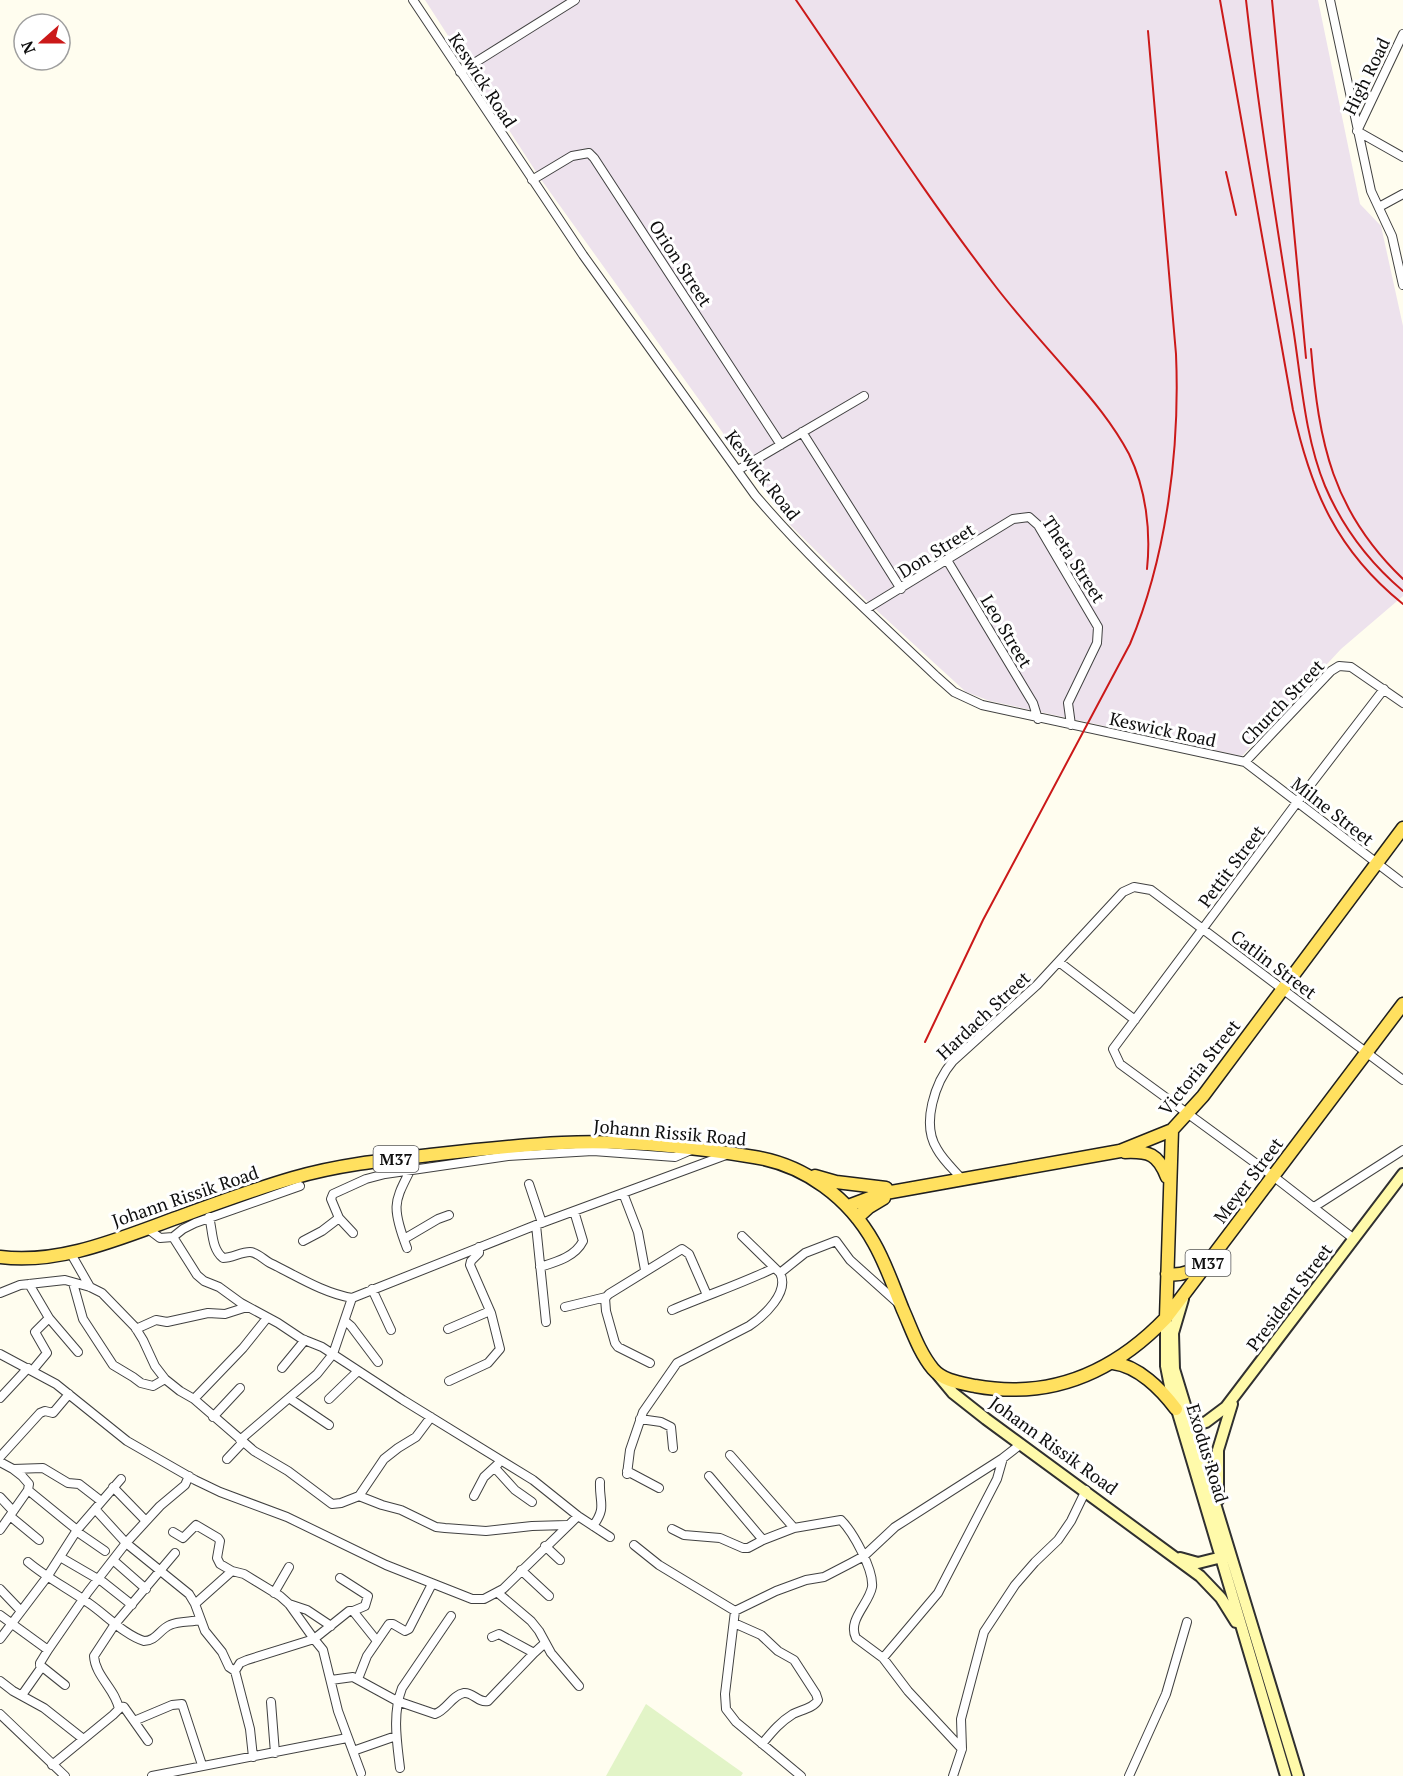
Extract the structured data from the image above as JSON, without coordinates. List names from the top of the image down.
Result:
{
  "streets": {
    "main road": [
      "Victoria Street",
      "Johann Rissik Road",
      "M37",
      "Meyer Street",
      "Exodus Road"
    ],
    "street": [
      "High Road",
      "Keswick Road",
      "Orion Street",
      "Don Street",
      "Theta Street",
      "Leo Street",
      "Church Street",
      "Milne Street",
      "Pettit Street",
      "Catlin Street",
      "Hardach Street",
      "President Street"
    ]
  },
  "crossings": [
    ["Keswick Road", "Orion Street"],
    ["Keswick Road", "Don Street"],
    ["Keswick Road", "Theta Street"],
    ["Keswick Road", "Leo Street"],
    ["Keswick Road", "Church Street"],
    ["Keswick Road", "Milne Street"],
    ["Don Street", "Theta Street"],
    ["Don Street", "Leo Street"],
    ["Church Street", "Milne Street"],
    ["Church Street", "Pettit Street"],
    ["Milne Street", "Pettit Street"],
    ["Milne Street", "Victoria Street"],
    ["Pettit Street", "Catlin Street"],
    ["Pettit Street", "Victoria Street"],
    ["Catlin Street", "Hardach Street"],
    ["Catlin Street", "Victoria Street"],
    ["Catlin Street", "Meyer Street"],
    ["Hardach Street", "Victoria Street"],
    ["Victoria Street", "Johann Rissik Road"],
    ["Victoria Street", "Exodus Road"],
    ["Johann Rissik Road", "Meyer Street"],
    ["Johann Rissik Road", "Exodus Road"],
    ["Meyer Street", "Exodus Road"],
    ["President Street", "Exodus Road"]
  ],
  "north": "left"
}
